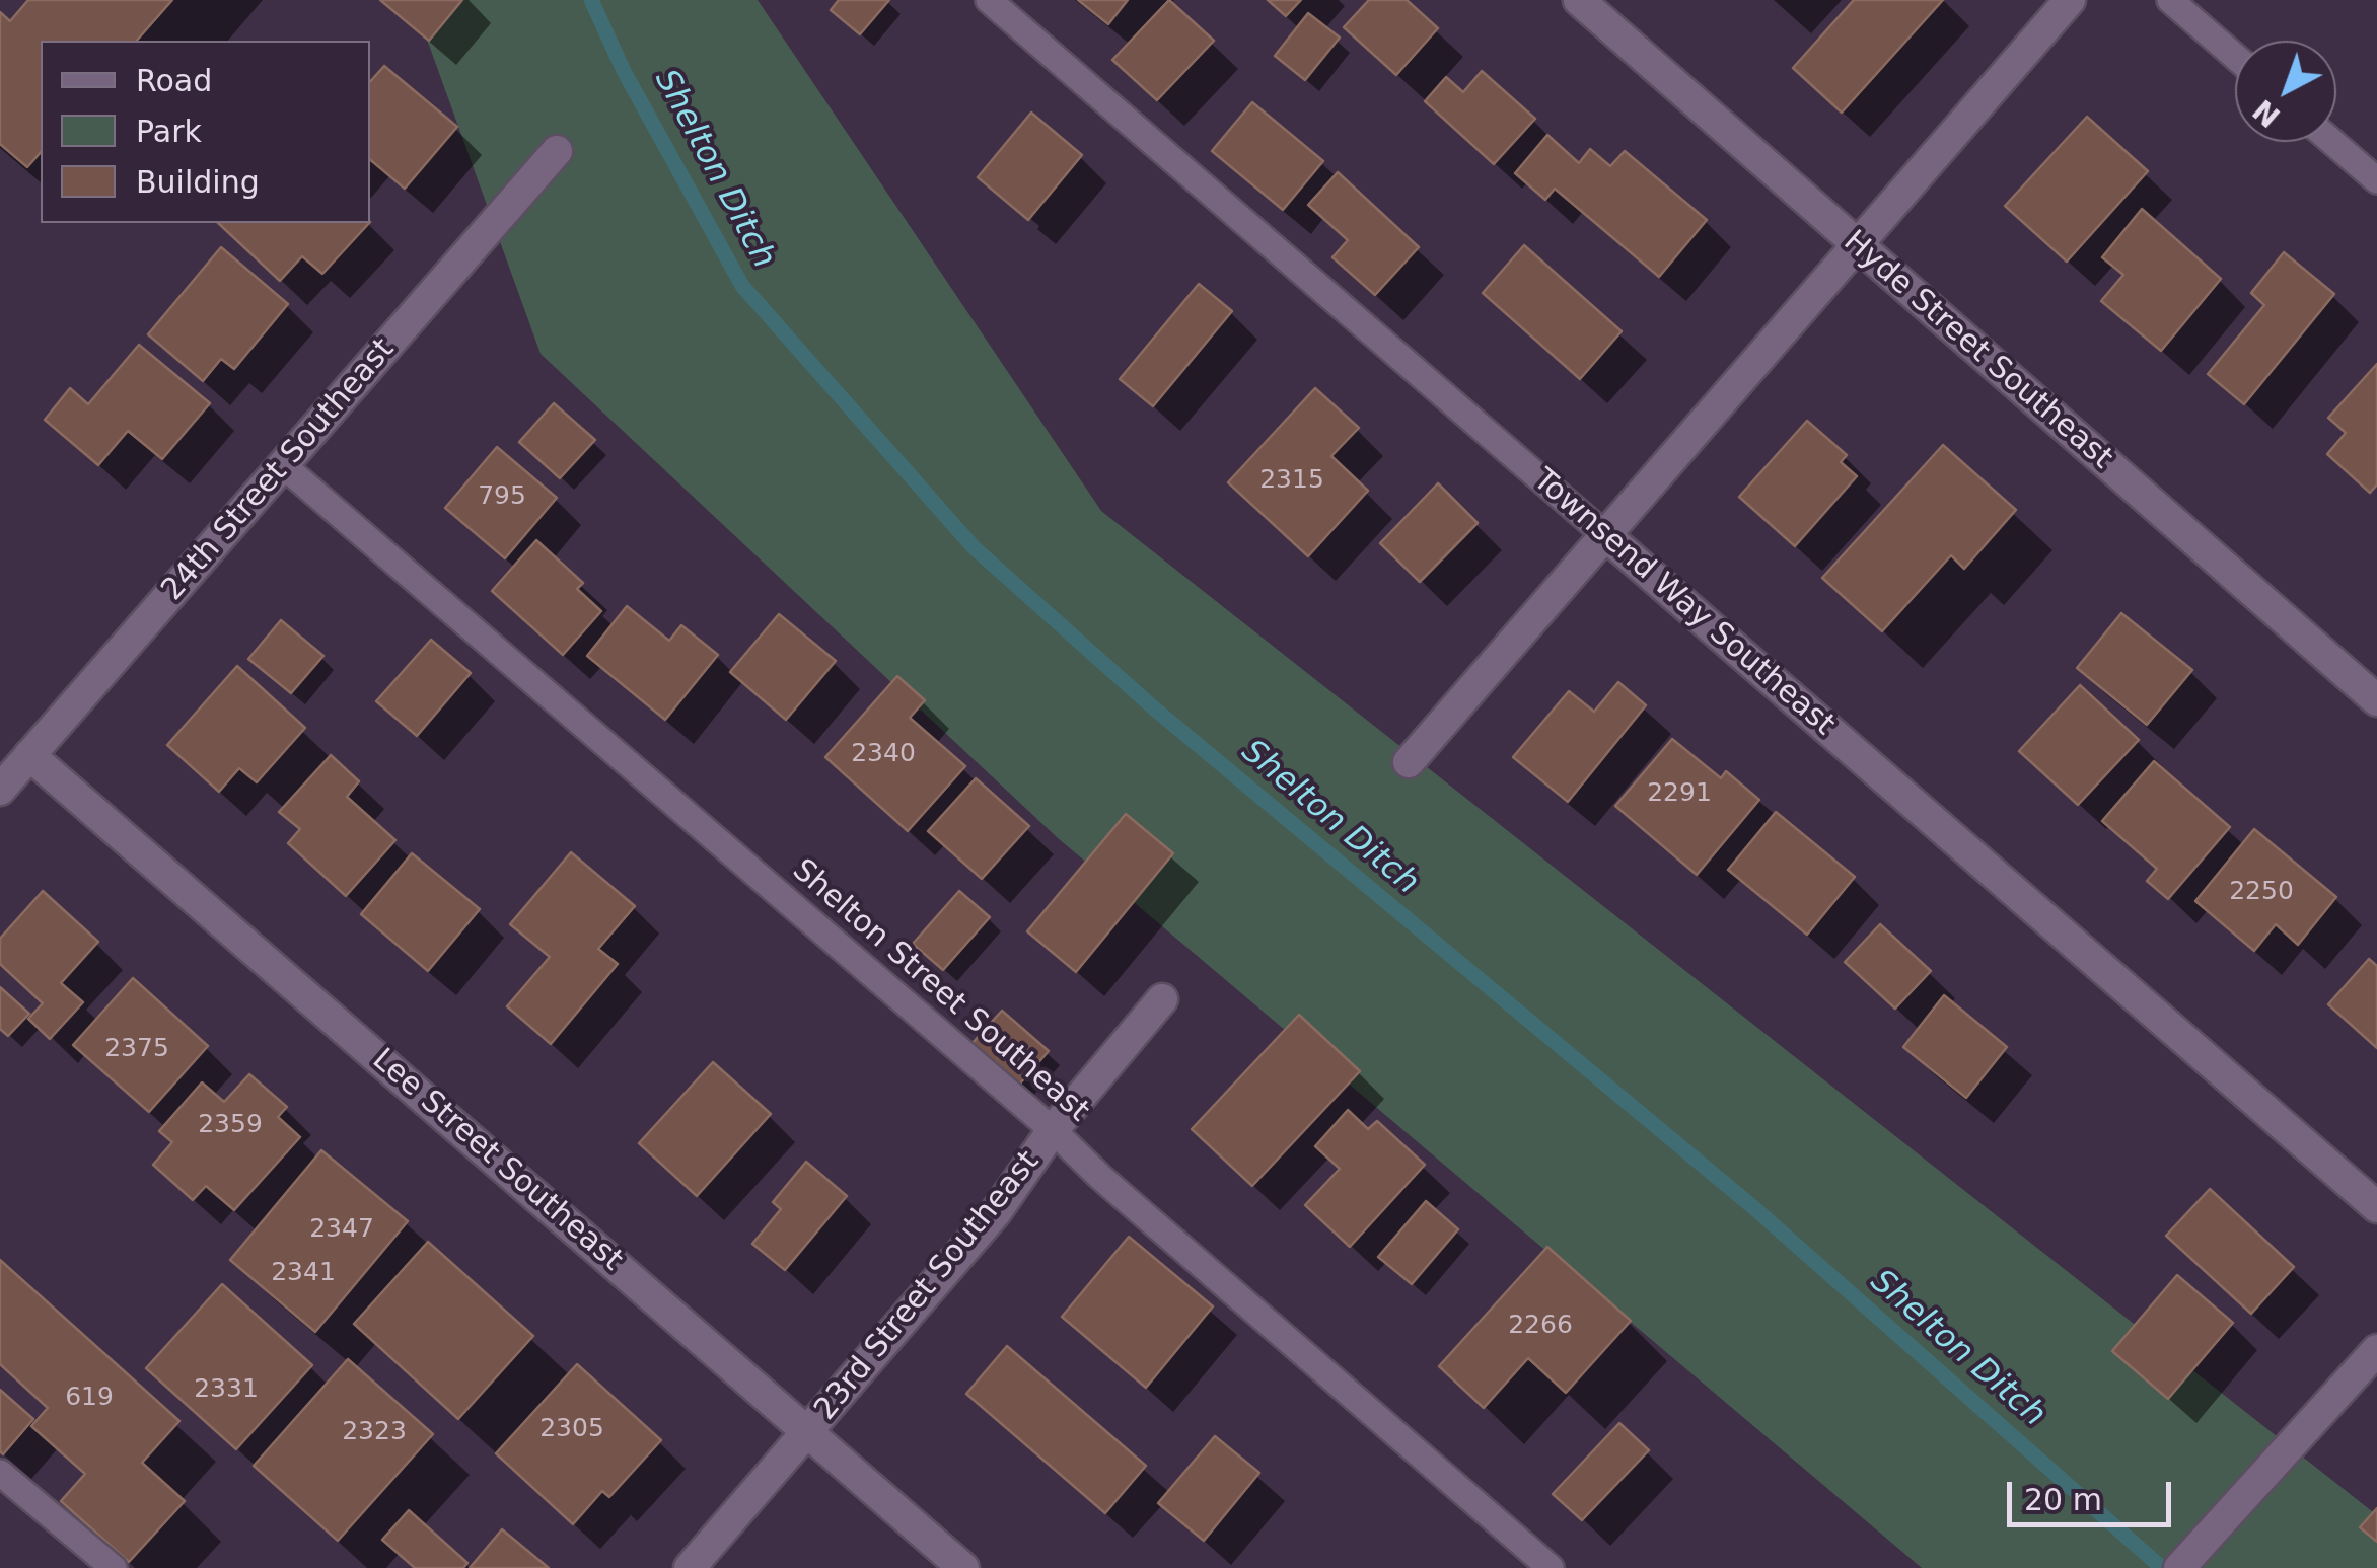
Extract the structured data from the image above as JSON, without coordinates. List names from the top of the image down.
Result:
{
  "streets": {
    "street": [
      "Hyde Street Southeast",
      "24th Street Southeast",
      "Townsend Way Southeast",
      "Lee Street Southeast",
      "23rd Street Southeast"
    ],
    "lane": ["Shelton Street Southeast"]
  },
  "crossings": [
    ["24th Street Southeast", "Shelton Street Southeast"],
    ["24th Street Southeast", "Lee Street Southeast"],
    ["Shelton Street Southeast", "23rd Street Southeast"],
    ["Lee Street Southeast", "23rd Street Southeast"]
  ],
  "water": ["Shelton Ditch"],
  "house_numbers": [
    "2315",
    "795",
    "2340",
    "2291",
    "2250",
    "2375",
    "2359",
    "2347",
    "2341",
    "2266",
    "2331",
    "619",
    "2305",
    "2323"
  ],
  "legend": ["Road", "Park", "Building"],
  "scale_bar": "20 m",
  "north": "bottom left"
}
